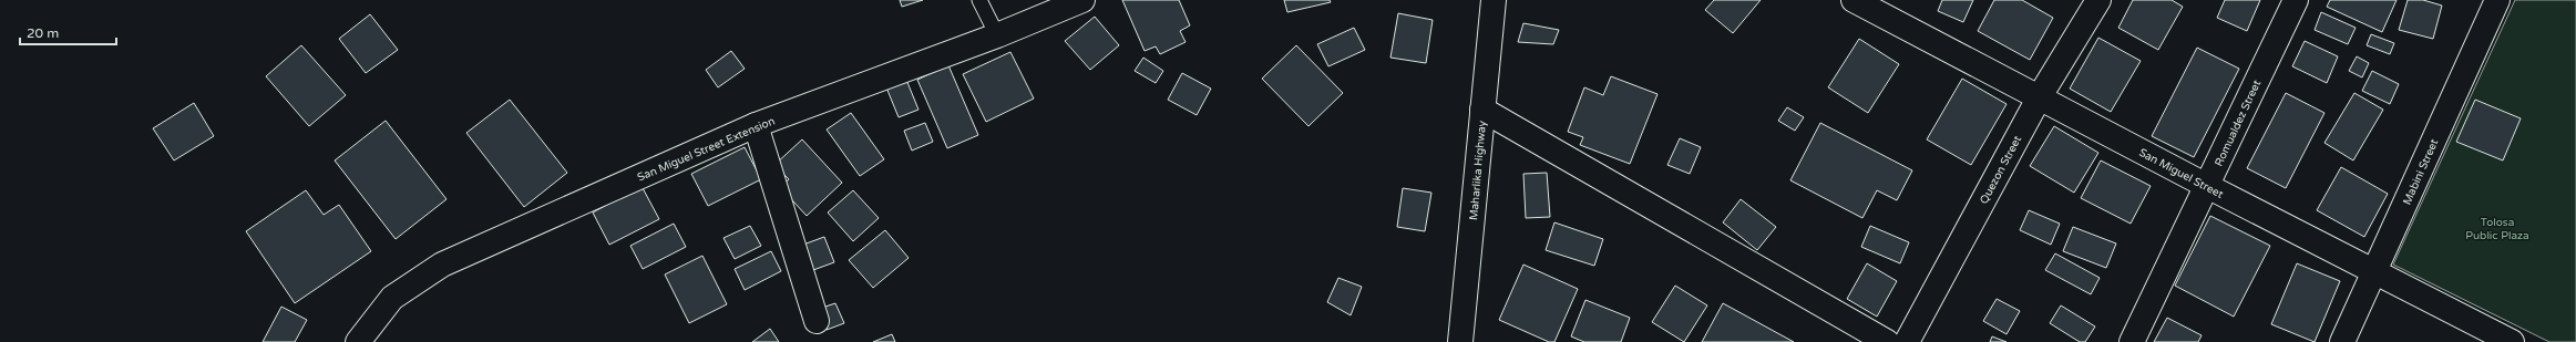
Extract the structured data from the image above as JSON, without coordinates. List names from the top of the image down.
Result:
{
  "streets": {
    "main road": [
      "Romualdez Street",
      "San Miguel Street Extension",
      "Quezon Street",
      "Maharlika Highway",
      "Mabini Street",
      "San Miguel Street"
    ]
  },
  "crossings": [
    ["Romualdez Street", "San Miguel Street"],
    ["Quezon Street", "San Miguel Street"],
    ["Mabini Street", "San Miguel Street"]
  ],
  "parks": ["Tolosa Public Plaza"],
  "scale_bar": "20 m"
}
